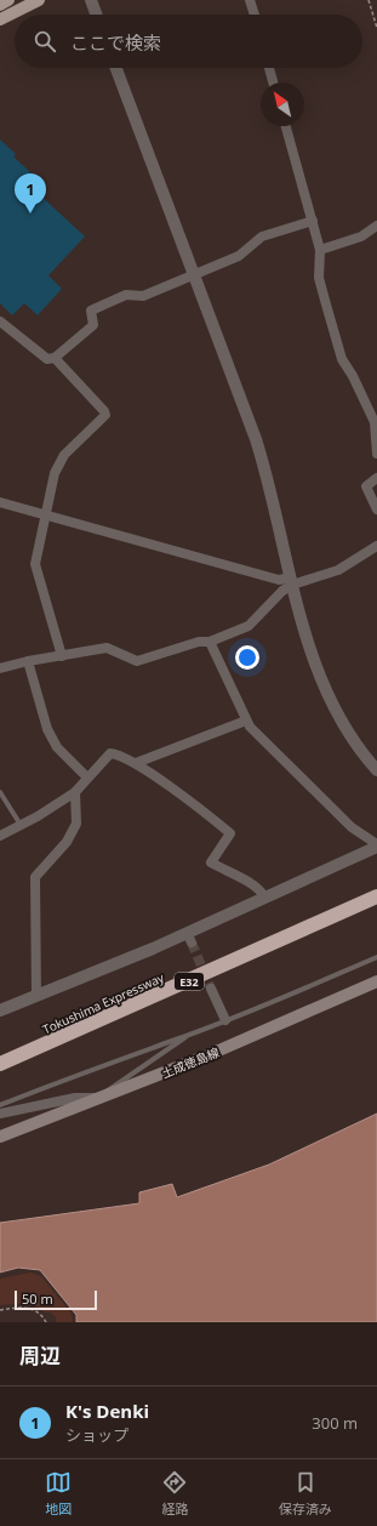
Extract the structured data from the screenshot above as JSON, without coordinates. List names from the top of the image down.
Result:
{
  "streets": {
    "highway": ["E32", "Tokushima Expressway"],
    "main road": ["土成徳島線"]
  },
  "scale_bar": "50 m",
  "north": "top left",
  "page": {
    "search": "ここで検索",
    "pins": "1",
    "scale": "50 m",
    "heading": "周辺",
    "list": [
      {
        "mark": "1",
        "name": "K's Denki",
        "note": "ショップ",
        "value": "300 m"
      }
    ],
    "nav": ["地図", "経路", "保存済み"]
  }
}
